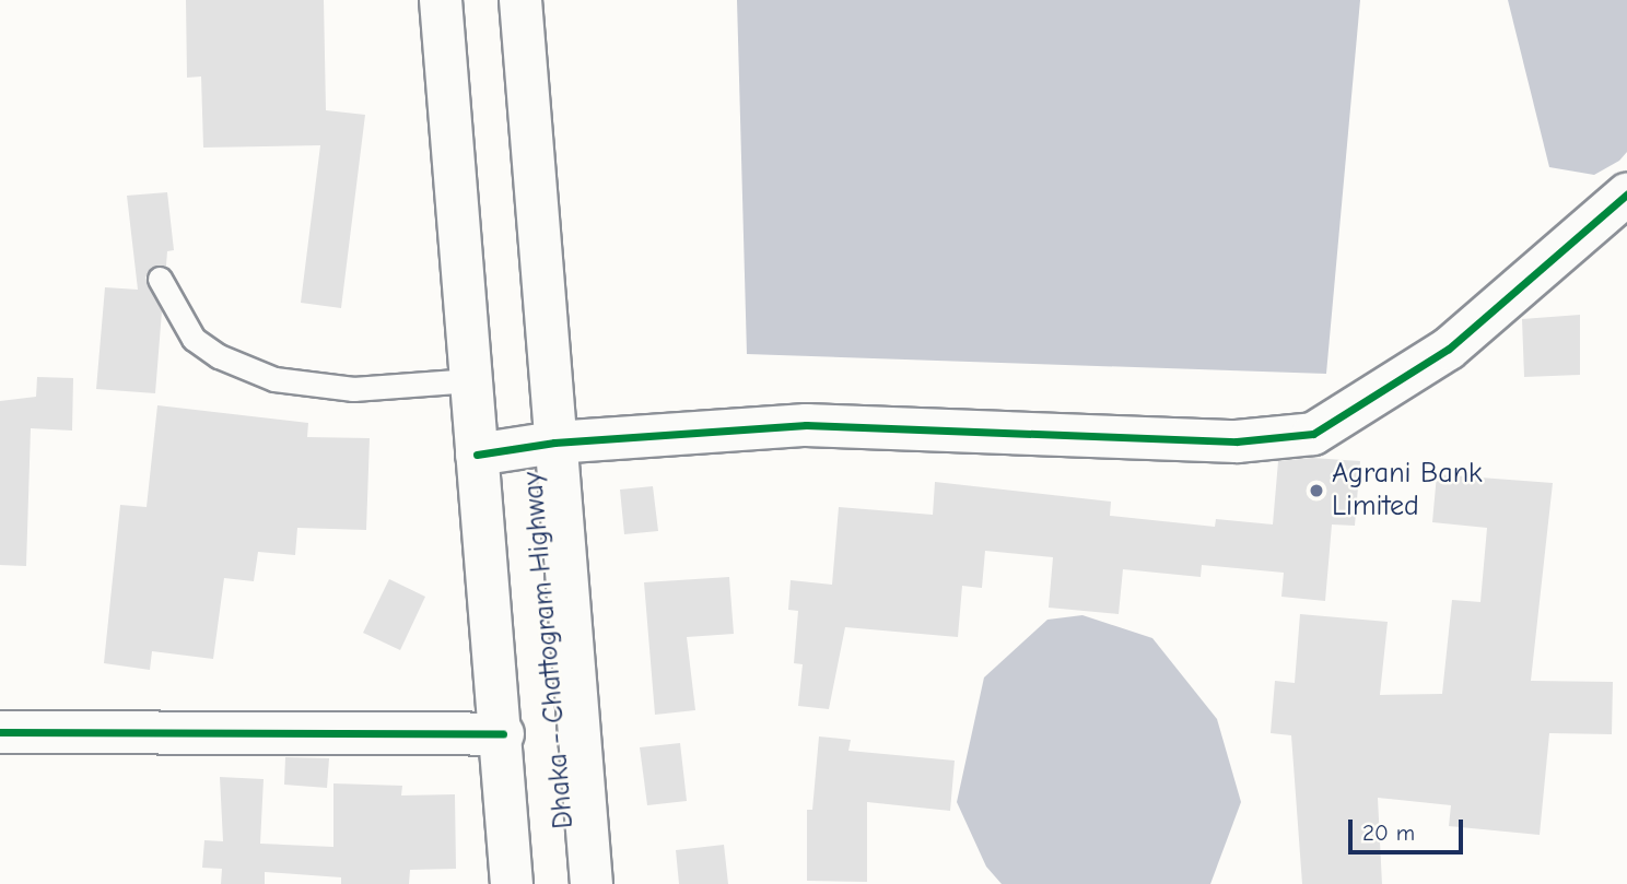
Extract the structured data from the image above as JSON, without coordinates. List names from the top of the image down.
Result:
{
  "streets": {
    "main road": ["Dhaka - Chattogram Highway"]
  },
  "places": ["Agrani Bank Limited"],
  "scale_bar": "20 m"
}
